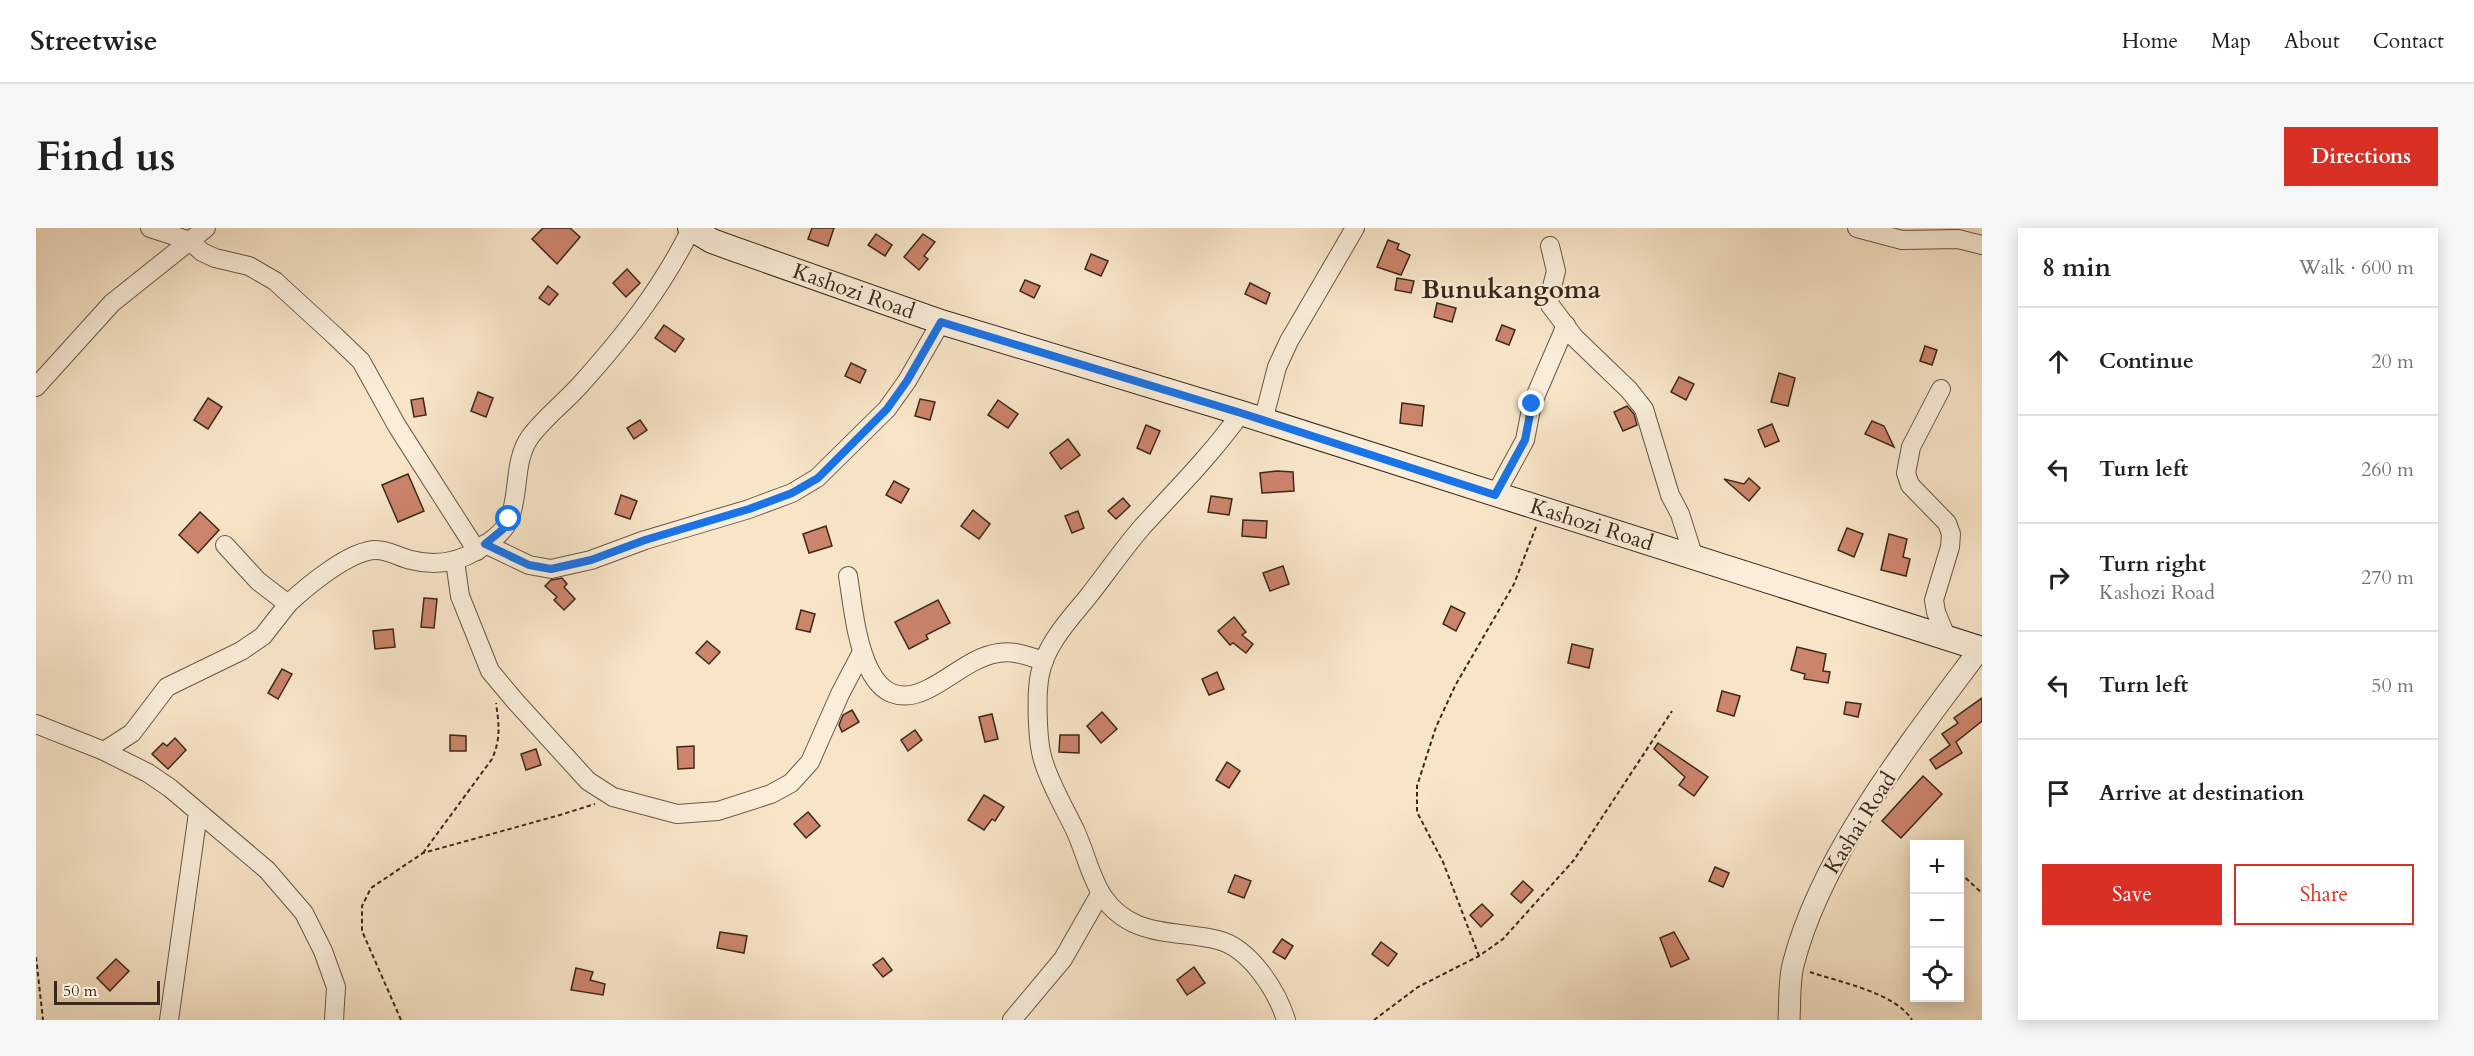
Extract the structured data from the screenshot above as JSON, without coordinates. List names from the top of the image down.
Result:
{
  "streets": {
    "main road": ["Kashozi Road"],
    "street": ["Kashai Road"]
  },
  "crossings": [
    ["Kashozi Road", "Kashai Road"]
  ],
  "districts": ["Bunukangoma"],
  "scale_bar": "50 m",
  "page": {
    "header": "Streetwise",
    "nav": [
      "Home",
      "Map",
      "About",
      "Contact"
    ],
    "buttons": [
      "Directions",
      ["Save", "Share"]
    ],
    "title": "Find us",
    "heading": ["8 min", "Walk · 600 m"],
    "list": [
      ["Continue", "20 m"],
      ["Turn left", "260 m"],
      ["Turn right", "Kashozi Road", "270 m"],
      ["Turn left", "50 m"],
      "Arrive at destination"
    ],
    "map_buttons": ["+", "−"],
    "scale": "50 m"
  }
}
